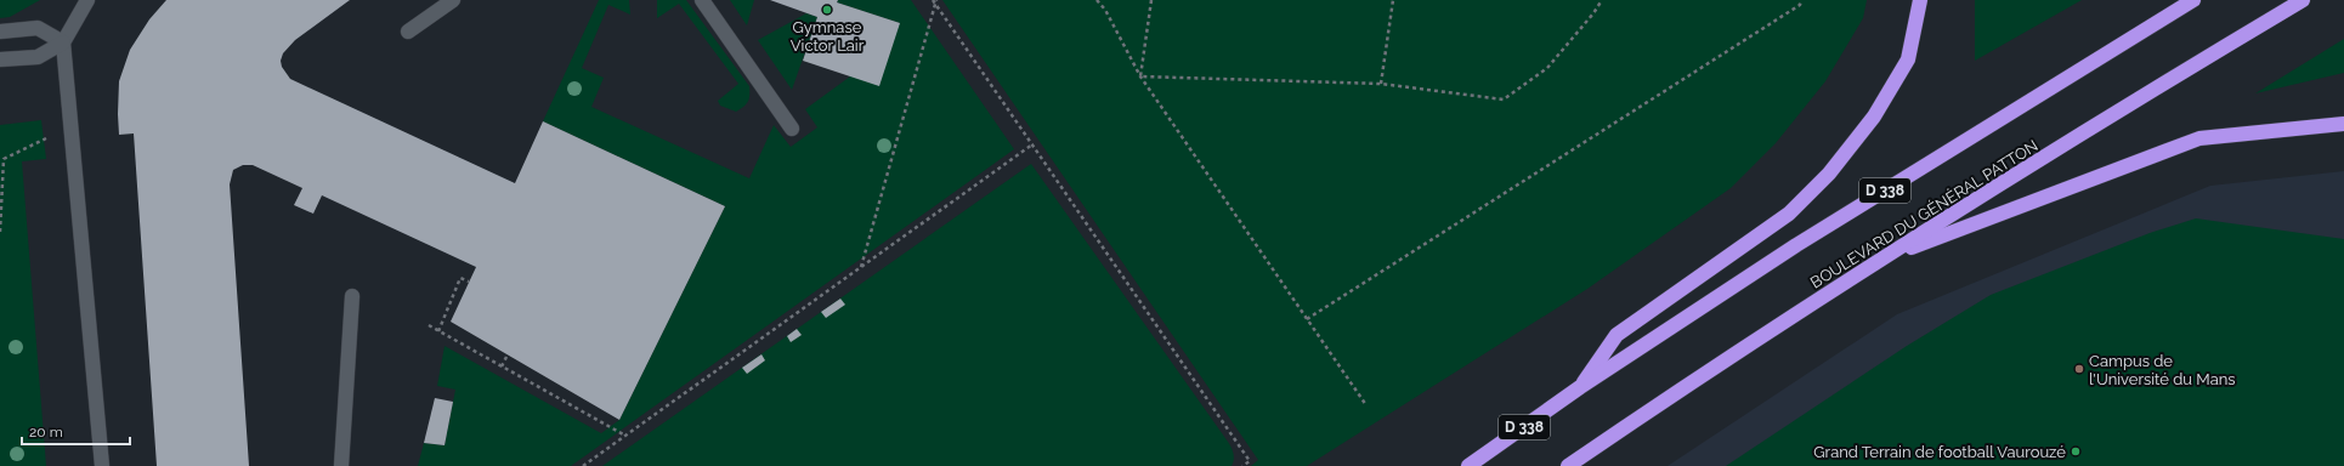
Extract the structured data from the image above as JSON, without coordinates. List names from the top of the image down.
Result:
{
  "streets": {
    "highway": ["D 338", "BOULEVARD DU GÉNÉRAL PATTON"]
  },
  "places": ["Gymnase Victor Lair", "Campus de l'Université du Mans", "Grand Terrain de football Vaurouzé"],
  "scale_bar": "20 m"
}
